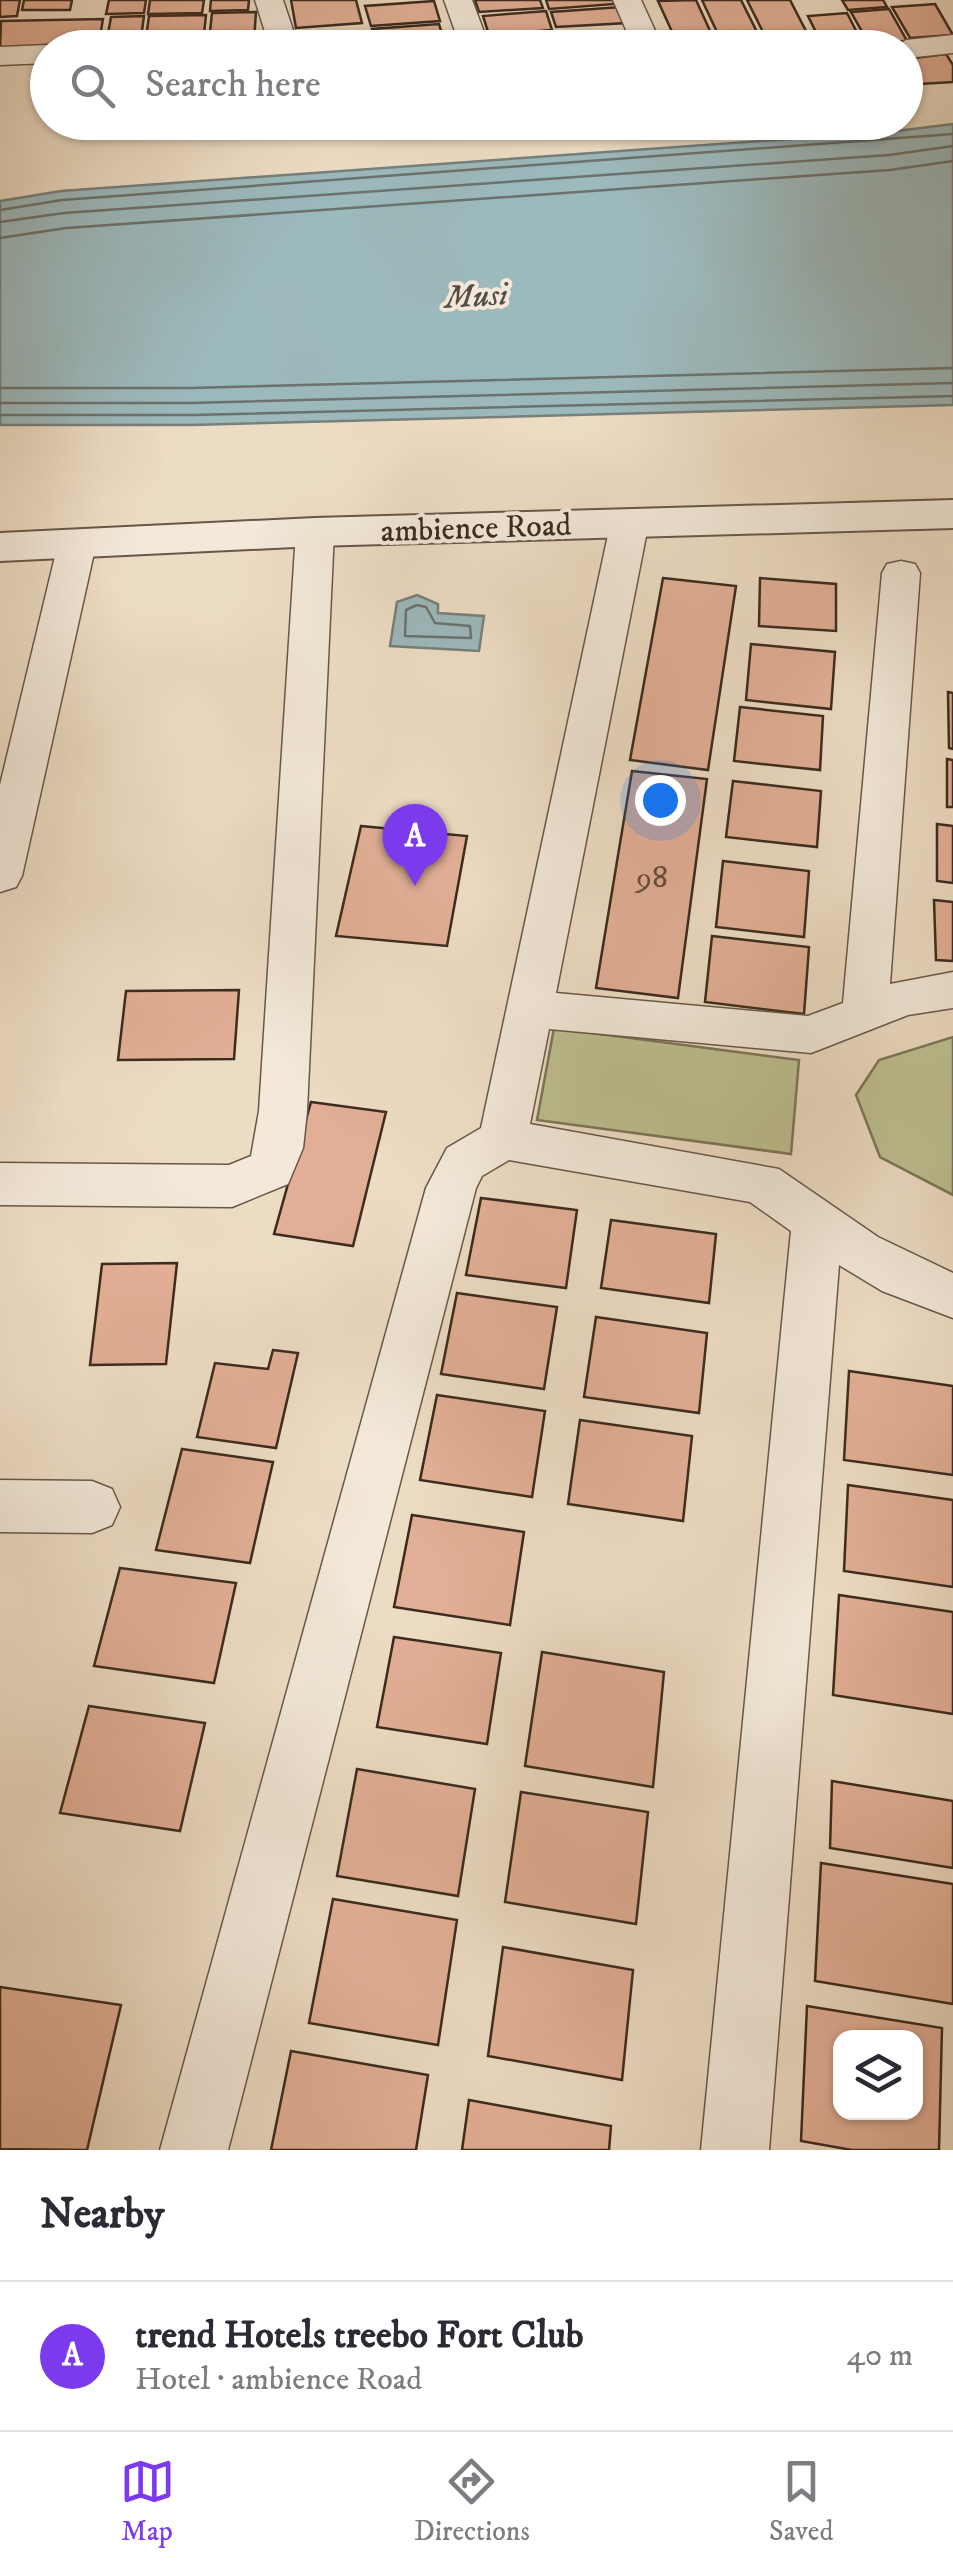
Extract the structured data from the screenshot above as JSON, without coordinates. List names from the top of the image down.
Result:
{
  "streets": {
    "street": ["ambience Road"]
  },
  "water": ["Musi"],
  "house_numbers": ["98"],
  "page": {
    "search": "Search here",
    "pins": "A",
    "heading": "Nearby",
    "list": [
      {
        "mark": "A",
        "name": "trend Hotels treebo Fort Club",
        "note": "Hotel · ambience Road",
        "value": "40 m"
      }
    ],
    "nav": ["Map", "Directions", "Saved"]
  }
}
